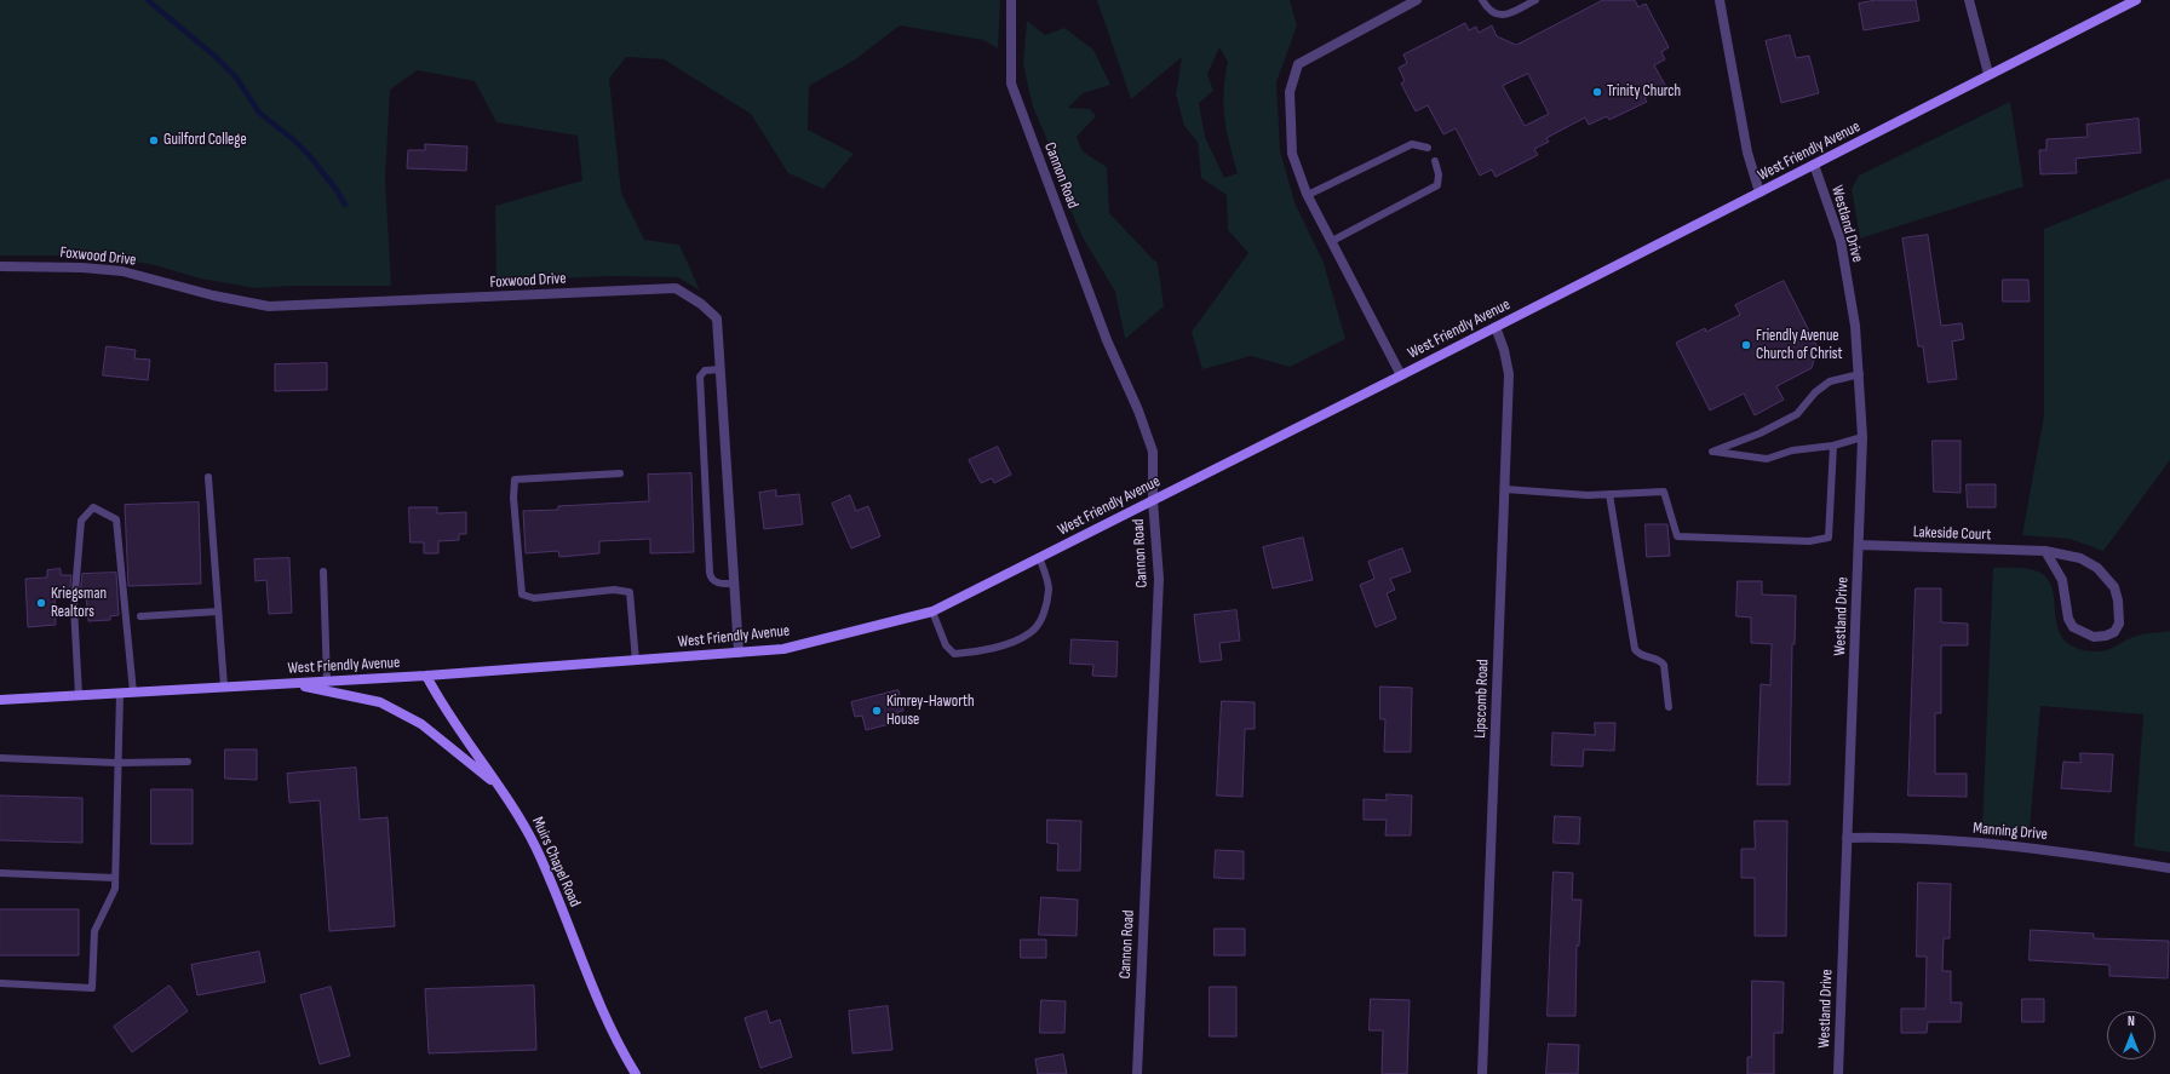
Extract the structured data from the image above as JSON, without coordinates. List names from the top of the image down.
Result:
{
  "streets": {
    "main road": ["West Friendly Avenue", "Muirs Chapel Road"],
    "street": [
      "Cannon Road",
      "Westland Drive",
      "Foxwood Drive",
      "Lakeside Court",
      "Lipscomb Road",
      "Manning Drive"
    ]
  },
  "crossings": [
    ["West Friendly Avenue", "Cannon Road"],
    ["West Friendly Avenue", "Westland Drive"],
    ["West Friendly Avenue", "Foxwood Drive"],
    ["West Friendly Avenue", "Lipscomb Road"],
    ["West Friendly Avenue", "Muirs Chapel Road"],
    ["Westland Drive", "Lakeside Court"],
    ["Westland Drive", "Manning Drive"]
  ],
  "places": [
    "Trinity Church",
    "Guilford College",
    "Friendly Avenue Church of Christ",
    "Kriegsman Realtors",
    "Kimrey-Haworth House"
  ],
  "north": "top"
}
